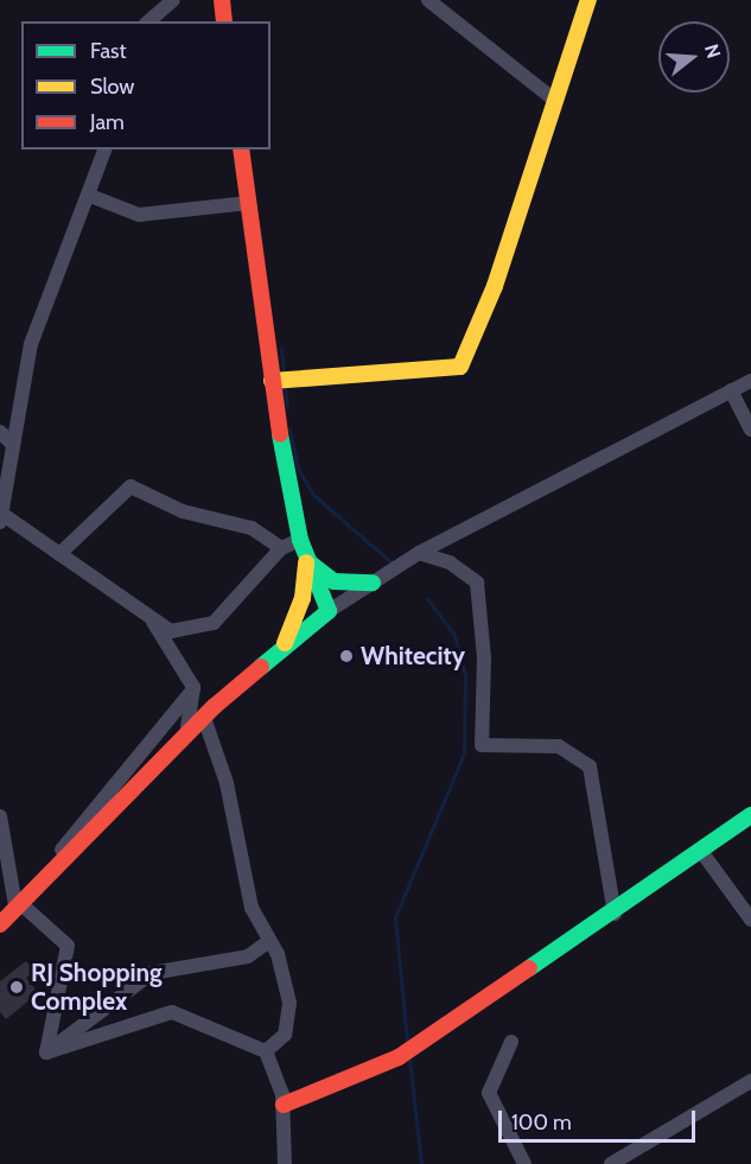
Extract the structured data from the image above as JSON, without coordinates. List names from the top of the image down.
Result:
{
  "places": ["Whitecity", "RJ Shopping Complex"],
  "legend": ["Fast", "Slow", "Jam"],
  "scale_bar": "100 m",
  "north": "right"
}
